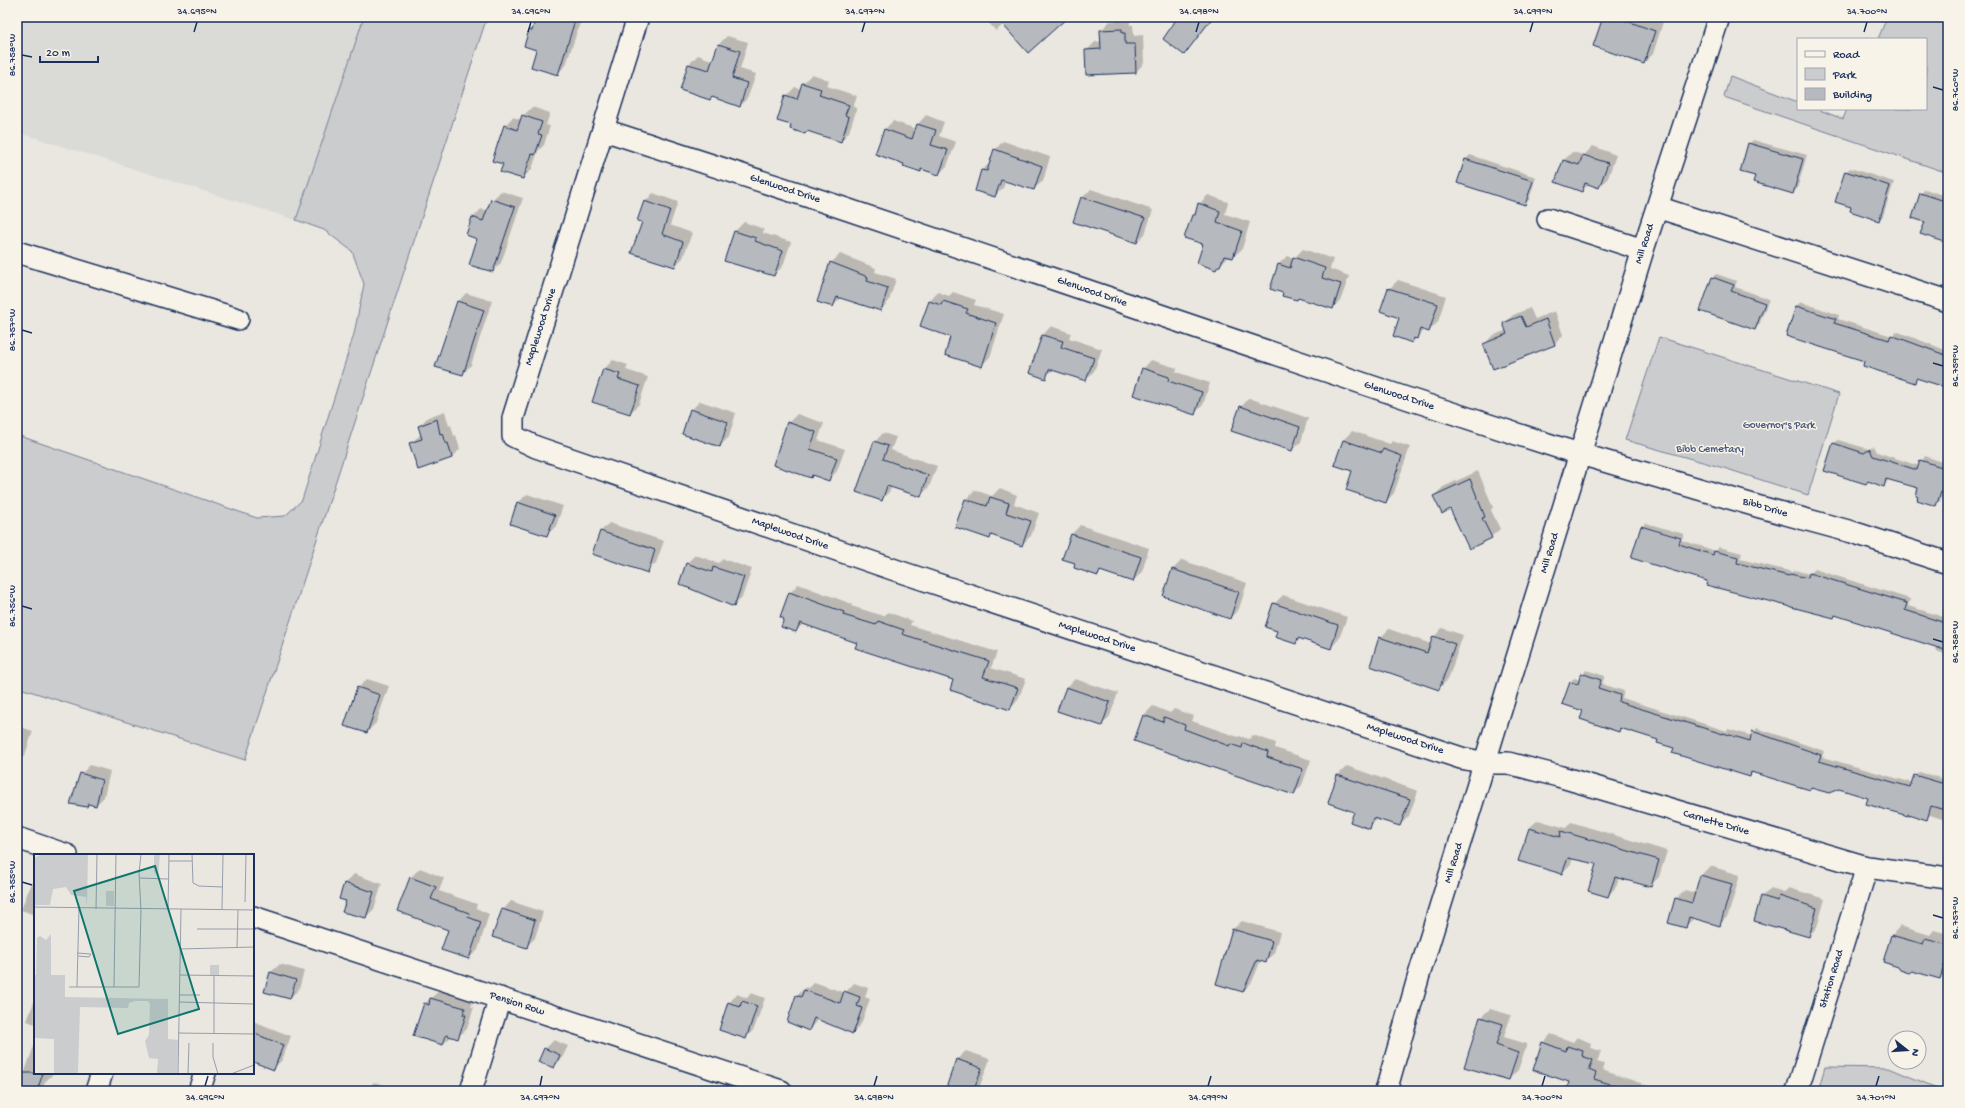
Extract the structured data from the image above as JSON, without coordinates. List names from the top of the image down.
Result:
{
  "streets": {
    "street": [
      "Glenwood Drive",
      "Mill Road",
      "Maplewood Drive",
      "Bibb Drive",
      "Carnette Drive",
      "Station Road",
      "Pension Row"
    ]
  },
  "crossings": [
    ["Glenwood Drive", "Mill Road"],
    ["Glenwood Drive", "Maplewood Drive"],
    ["Glenwood Drive", "Bibb Drive"],
    ["Mill Road", "Maplewood Drive"],
    ["Mill Road", "Bibb Drive"],
    ["Mill Road", "Carnette Drive"],
    ["Maplewood Drive", "Carnette Drive"],
    ["Carnette Drive", "Station Road"]
  ],
  "parks": ["Governor's Park", "Bibb Cemetary"],
  "legend": ["Road", "Park", "Building"],
  "scale_bar": "20 m",
  "north": "right",
  "coordinates": [
    "34.695°N",
    "34.696°N",
    "34.697°N",
    "34.698°N",
    "34.699°N",
    "34.700°N",
    "86.758°W",
    "86.760°W",
    "86.757°W",
    "86.759°W",
    "86.756°W",
    "86.755°W",
    "34.701°N"
  ]
}
